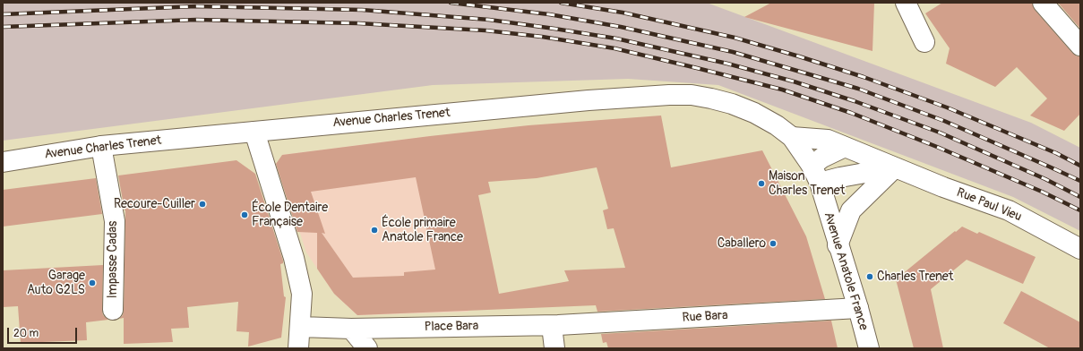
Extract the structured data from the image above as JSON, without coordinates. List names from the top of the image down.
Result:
{
  "streets": {
    "street": [
      "Avenue Charles Trenet",
      "Rue Paul Vieu",
      "Impasse Cadas",
      "Avenue Anatole France",
      "Rue Bara",
      "Place Bara"
    ]
  },
  "crossings": [
    ["Avenue Charles Trenet", "Impasse Cadas"],
    ["Avenue Charles Trenet", "Avenue Anatole France"],
    ["Rue Paul Vieu", "Avenue Anatole France"],
    ["Avenue Anatole France", "Rue Bara"],
    ["Rue Bara", "Place Bara"]
  ],
  "places": [
    "Maison Charles Trenet",
    "Recoure-Cuiller",
    "École Dentaire Française",
    "École primaire Anatole France",
    "Caballero",
    "Charles Trenet",
    "Garage Auto G2LS"
  ],
  "scale_bar": "20 m"
}
